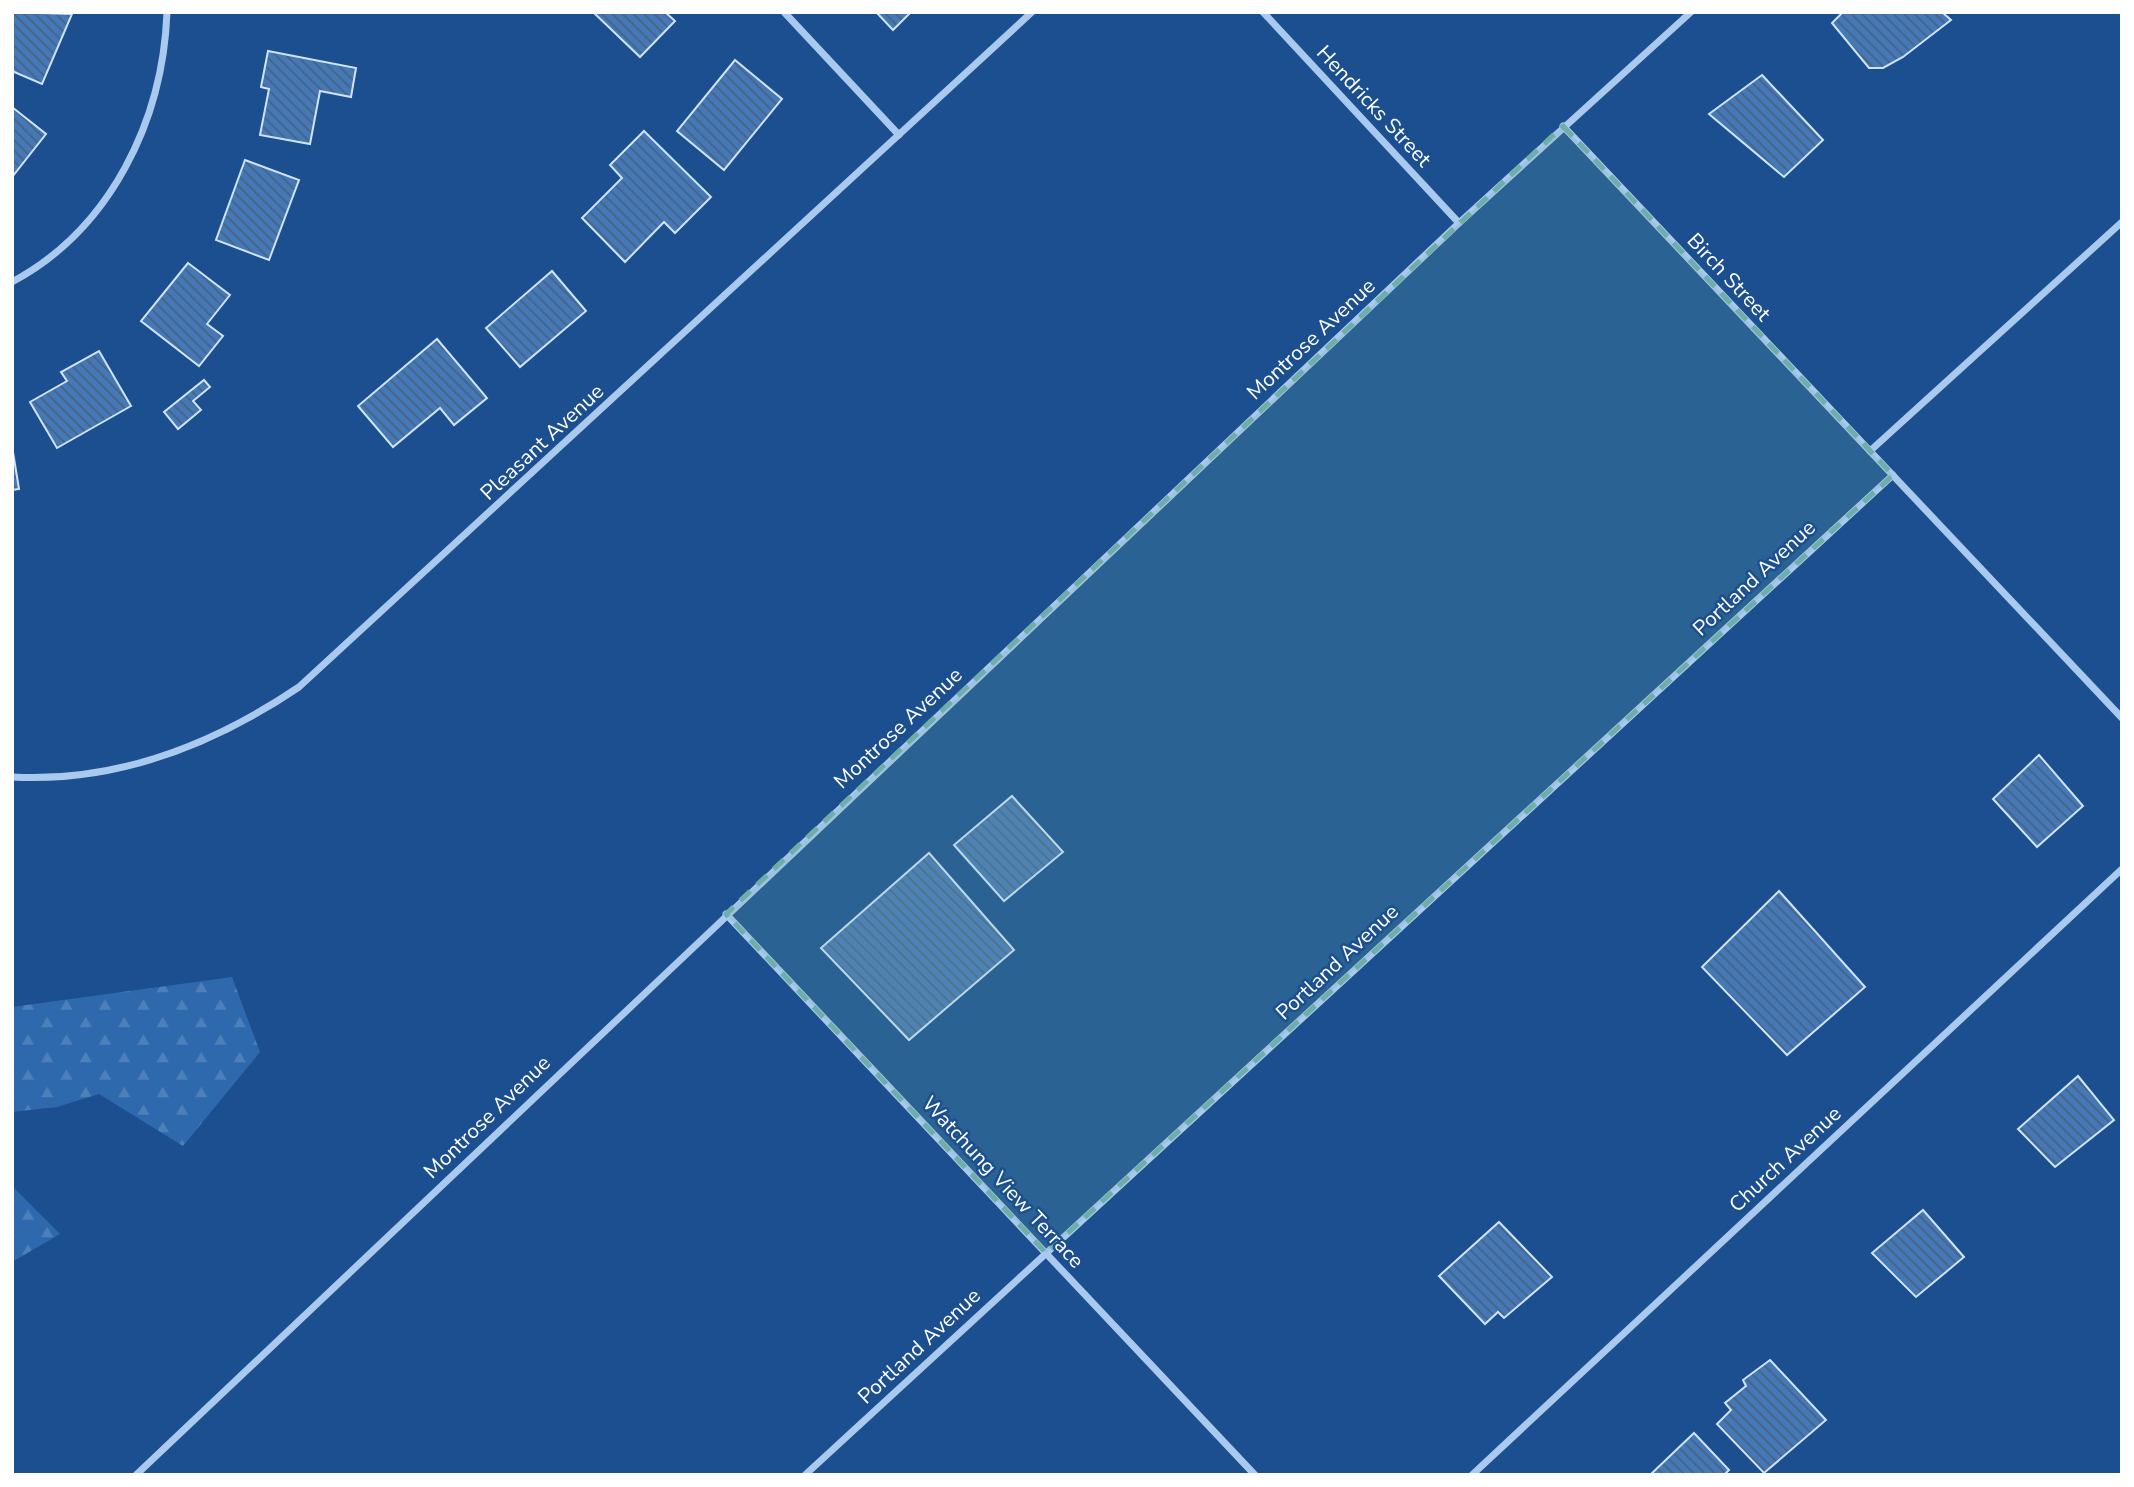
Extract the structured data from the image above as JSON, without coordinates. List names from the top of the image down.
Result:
{
  "streets": {
    "street": [
      "Hendricks Street",
      "Birch Street",
      "Montrose Avenue",
      "Pleasant Avenue",
      "Portland Avenue",
      "Church Avenue",
      "Watchung View Terrace"
    ]
  },
  "crossings": [
    ["Hendricks Street", "Montrose Avenue"],
    ["Birch Street", "Montrose Avenue"],
    ["Birch Street", "Portland Avenue"],
    ["Montrose Avenue", "Watchung View Terrace"],
    ["Portland Avenue", "Watchung View Terrace"]
  ]
}
